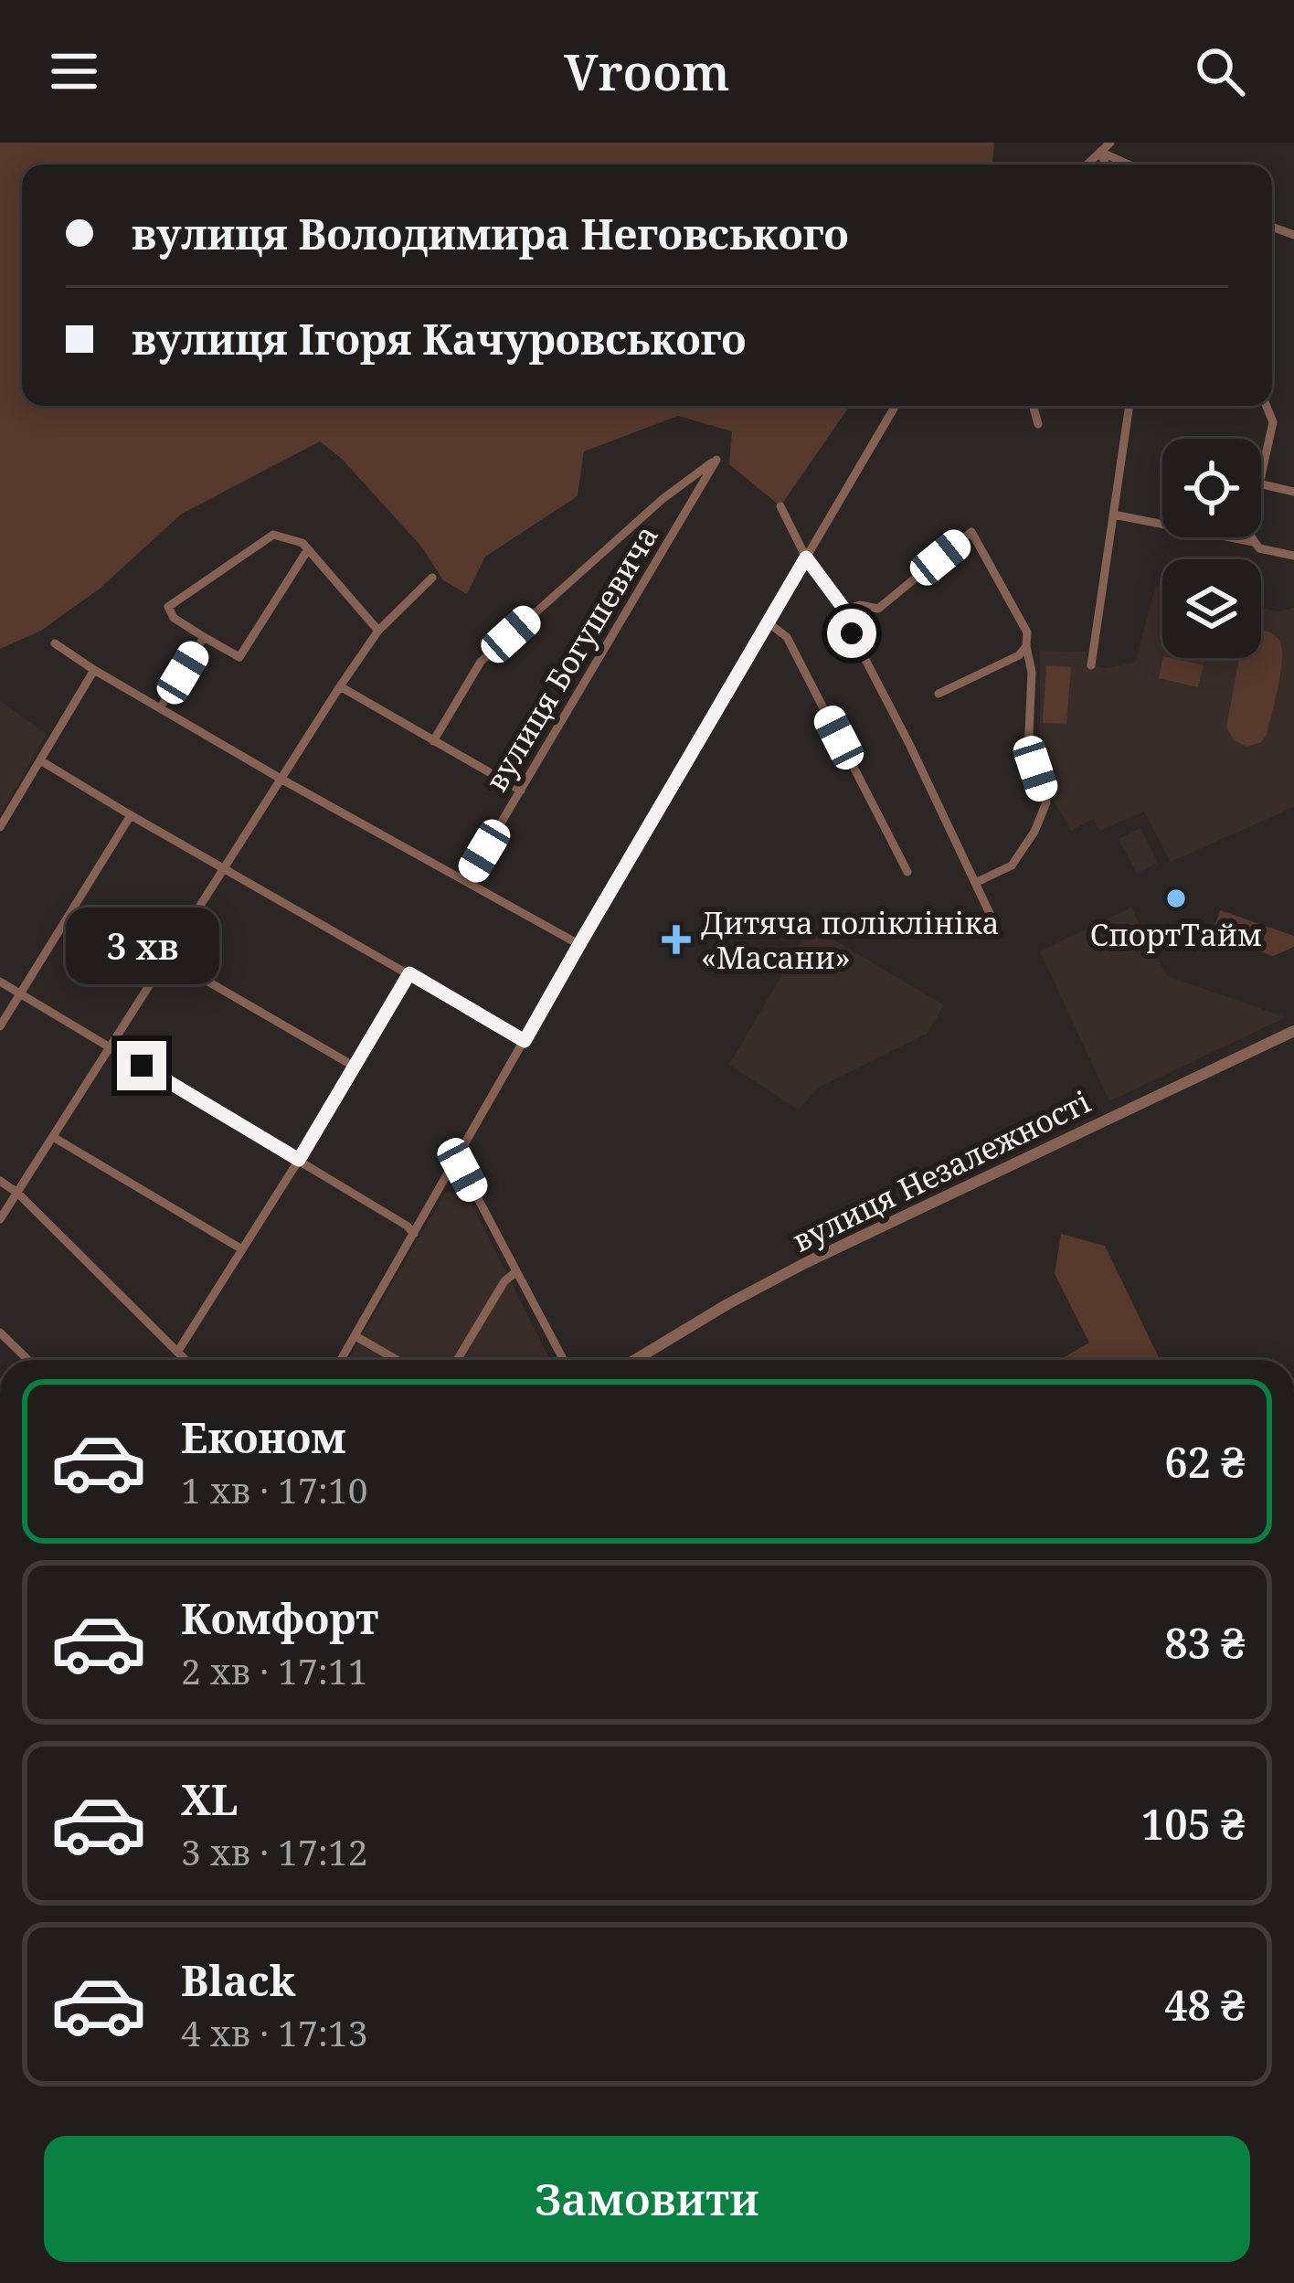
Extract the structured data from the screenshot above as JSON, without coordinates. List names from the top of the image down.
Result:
{
  "streets": {
    "street": ["вулиця Богушевича", "вулиця Незалежності"]
  },
  "places": {
    "other": ["СпортТайм"],
    "health": ["Дитяча поліклініка «Масани»"]
  },
  "page": {
    "header": "Vroom",
    "banner": ["вулиця Володимира Неговського", "вулиця Ігоря Качуровського"],
    "bubble": "3 хв",
    "list": [
      {
        "name": "Економ",
        "note": "1 хв · 17:10",
        "value": "62 ₴"
      },
      {
        "name": "Комфорт",
        "note": "2 хв · 17:11",
        "value": "83 ₴"
      },
      {
        "name": "XL",
        "note": "3 хв · 17:12",
        "value": "105 ₴"
      },
      {
        "name": "Black",
        "note": "4 хв · 17:13",
        "value": "48 ₴"
      }
    ],
    "buttons": "Замовити"
  }
}
